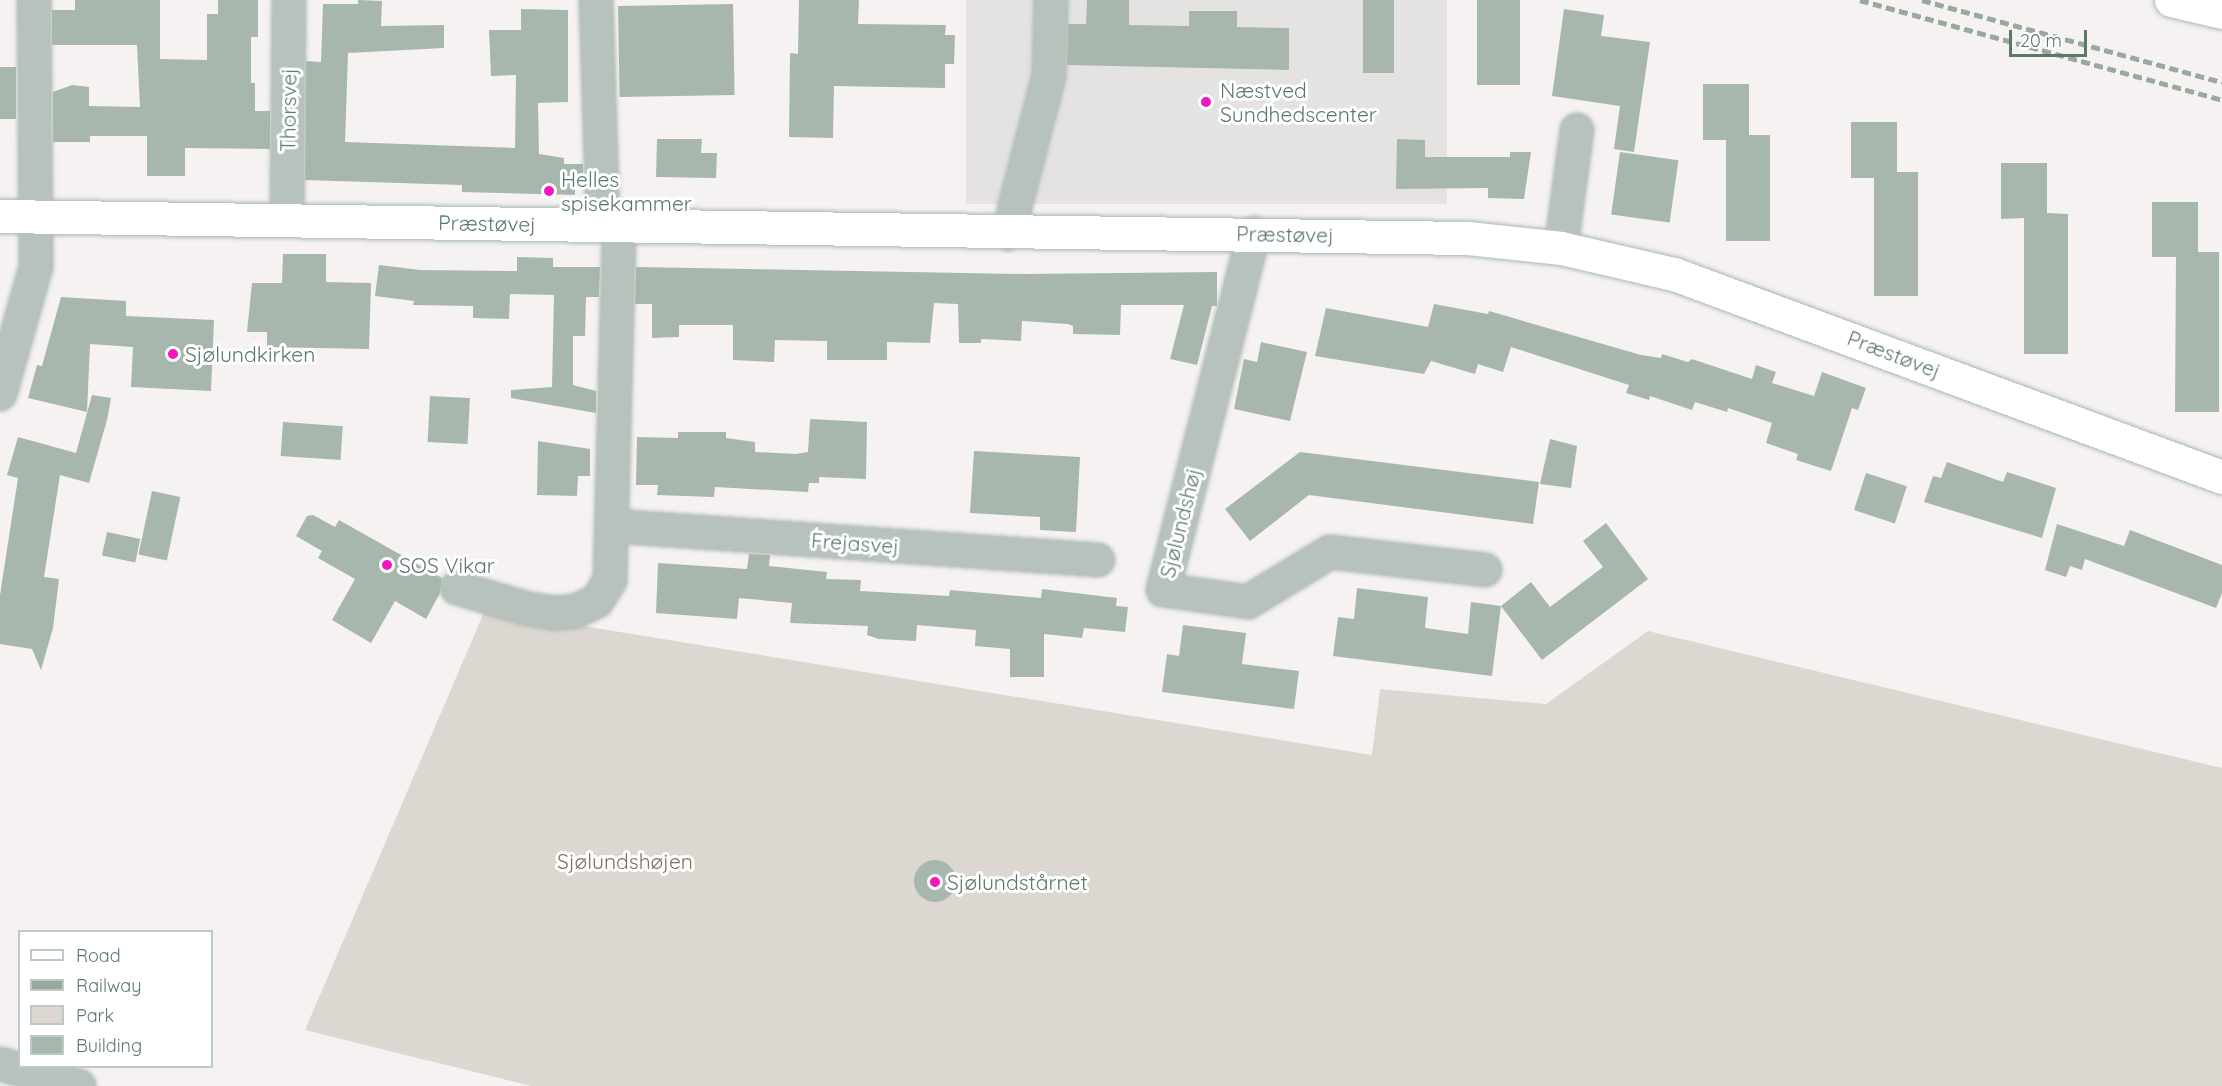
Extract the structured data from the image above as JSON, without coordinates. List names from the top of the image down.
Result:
{
  "streets": {
    "street": [
      "Thorsvej",
      "Præstøvej",
      "Sjølundshøj",
      "Frejasvej"
    ]
  },
  "crossings": [
    ["Thorsvej", "Præstøvej"],
    ["Præstøvej", "Sjølundshøj"]
  ],
  "parks": ["Sjølundshøjen"],
  "places": [
    "Næstved Sundhedscenter",
    "Helles spisekammer",
    "Sjølundkirken",
    "SOS Vikar",
    "Sjølundstårnet"
  ],
  "legend": [
    "Road",
    "Railway",
    "Park",
    "Building"
  ],
  "scale_bar": "20 m"
}
